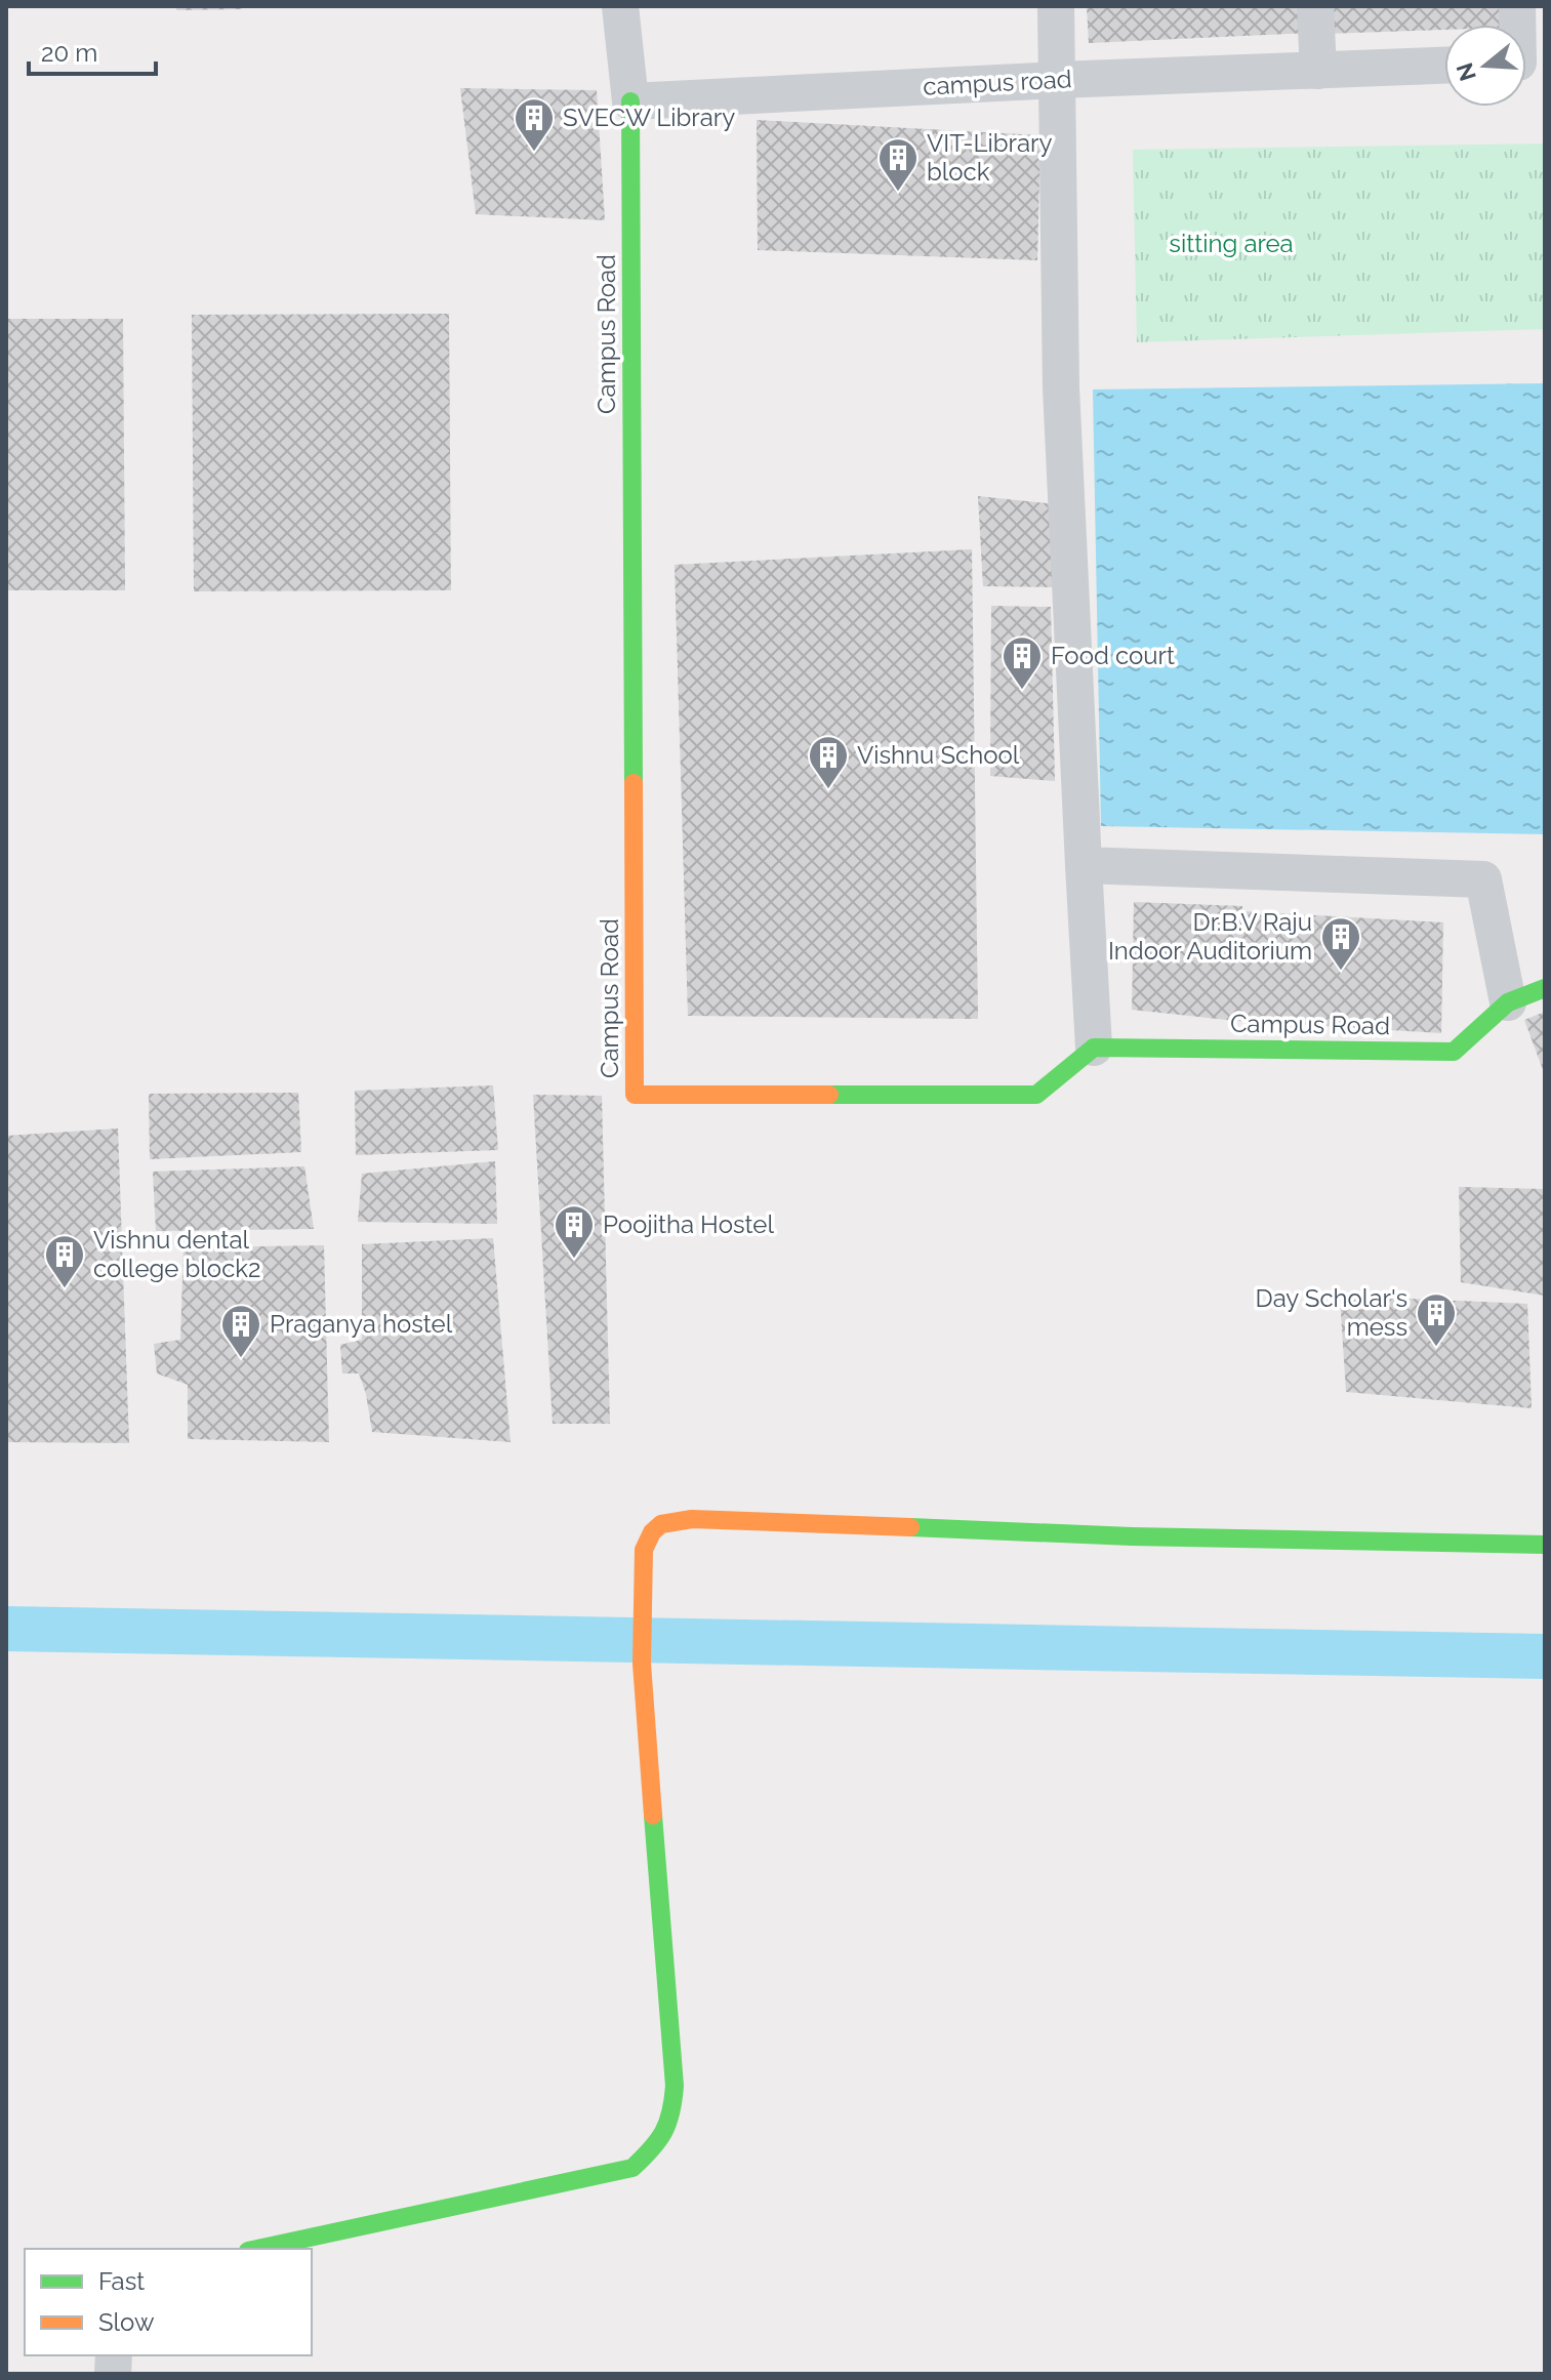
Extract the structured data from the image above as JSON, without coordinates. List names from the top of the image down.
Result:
{
  "streets": {
    "street": ["campus road", "Campus Road"]
  },
  "crossings": [
    ["campus road", "Campus Road"]
  ],
  "parks": ["sitting area"],
  "places": {
    "building": [
      "SVECW Library",
      "VIT-Library block",
      "Food court",
      "Vishnu School",
      "Dr.B.V Raju Indoor Auditorium",
      "Poojitha Hostel",
      "Vishnu dental college block2",
      "Day Scholar's mess",
      "Praganya hostel"
    ]
  },
  "legend": ["Fast", "Slow"],
  "scale_bar": "20 m",
  "north": "left"
}
